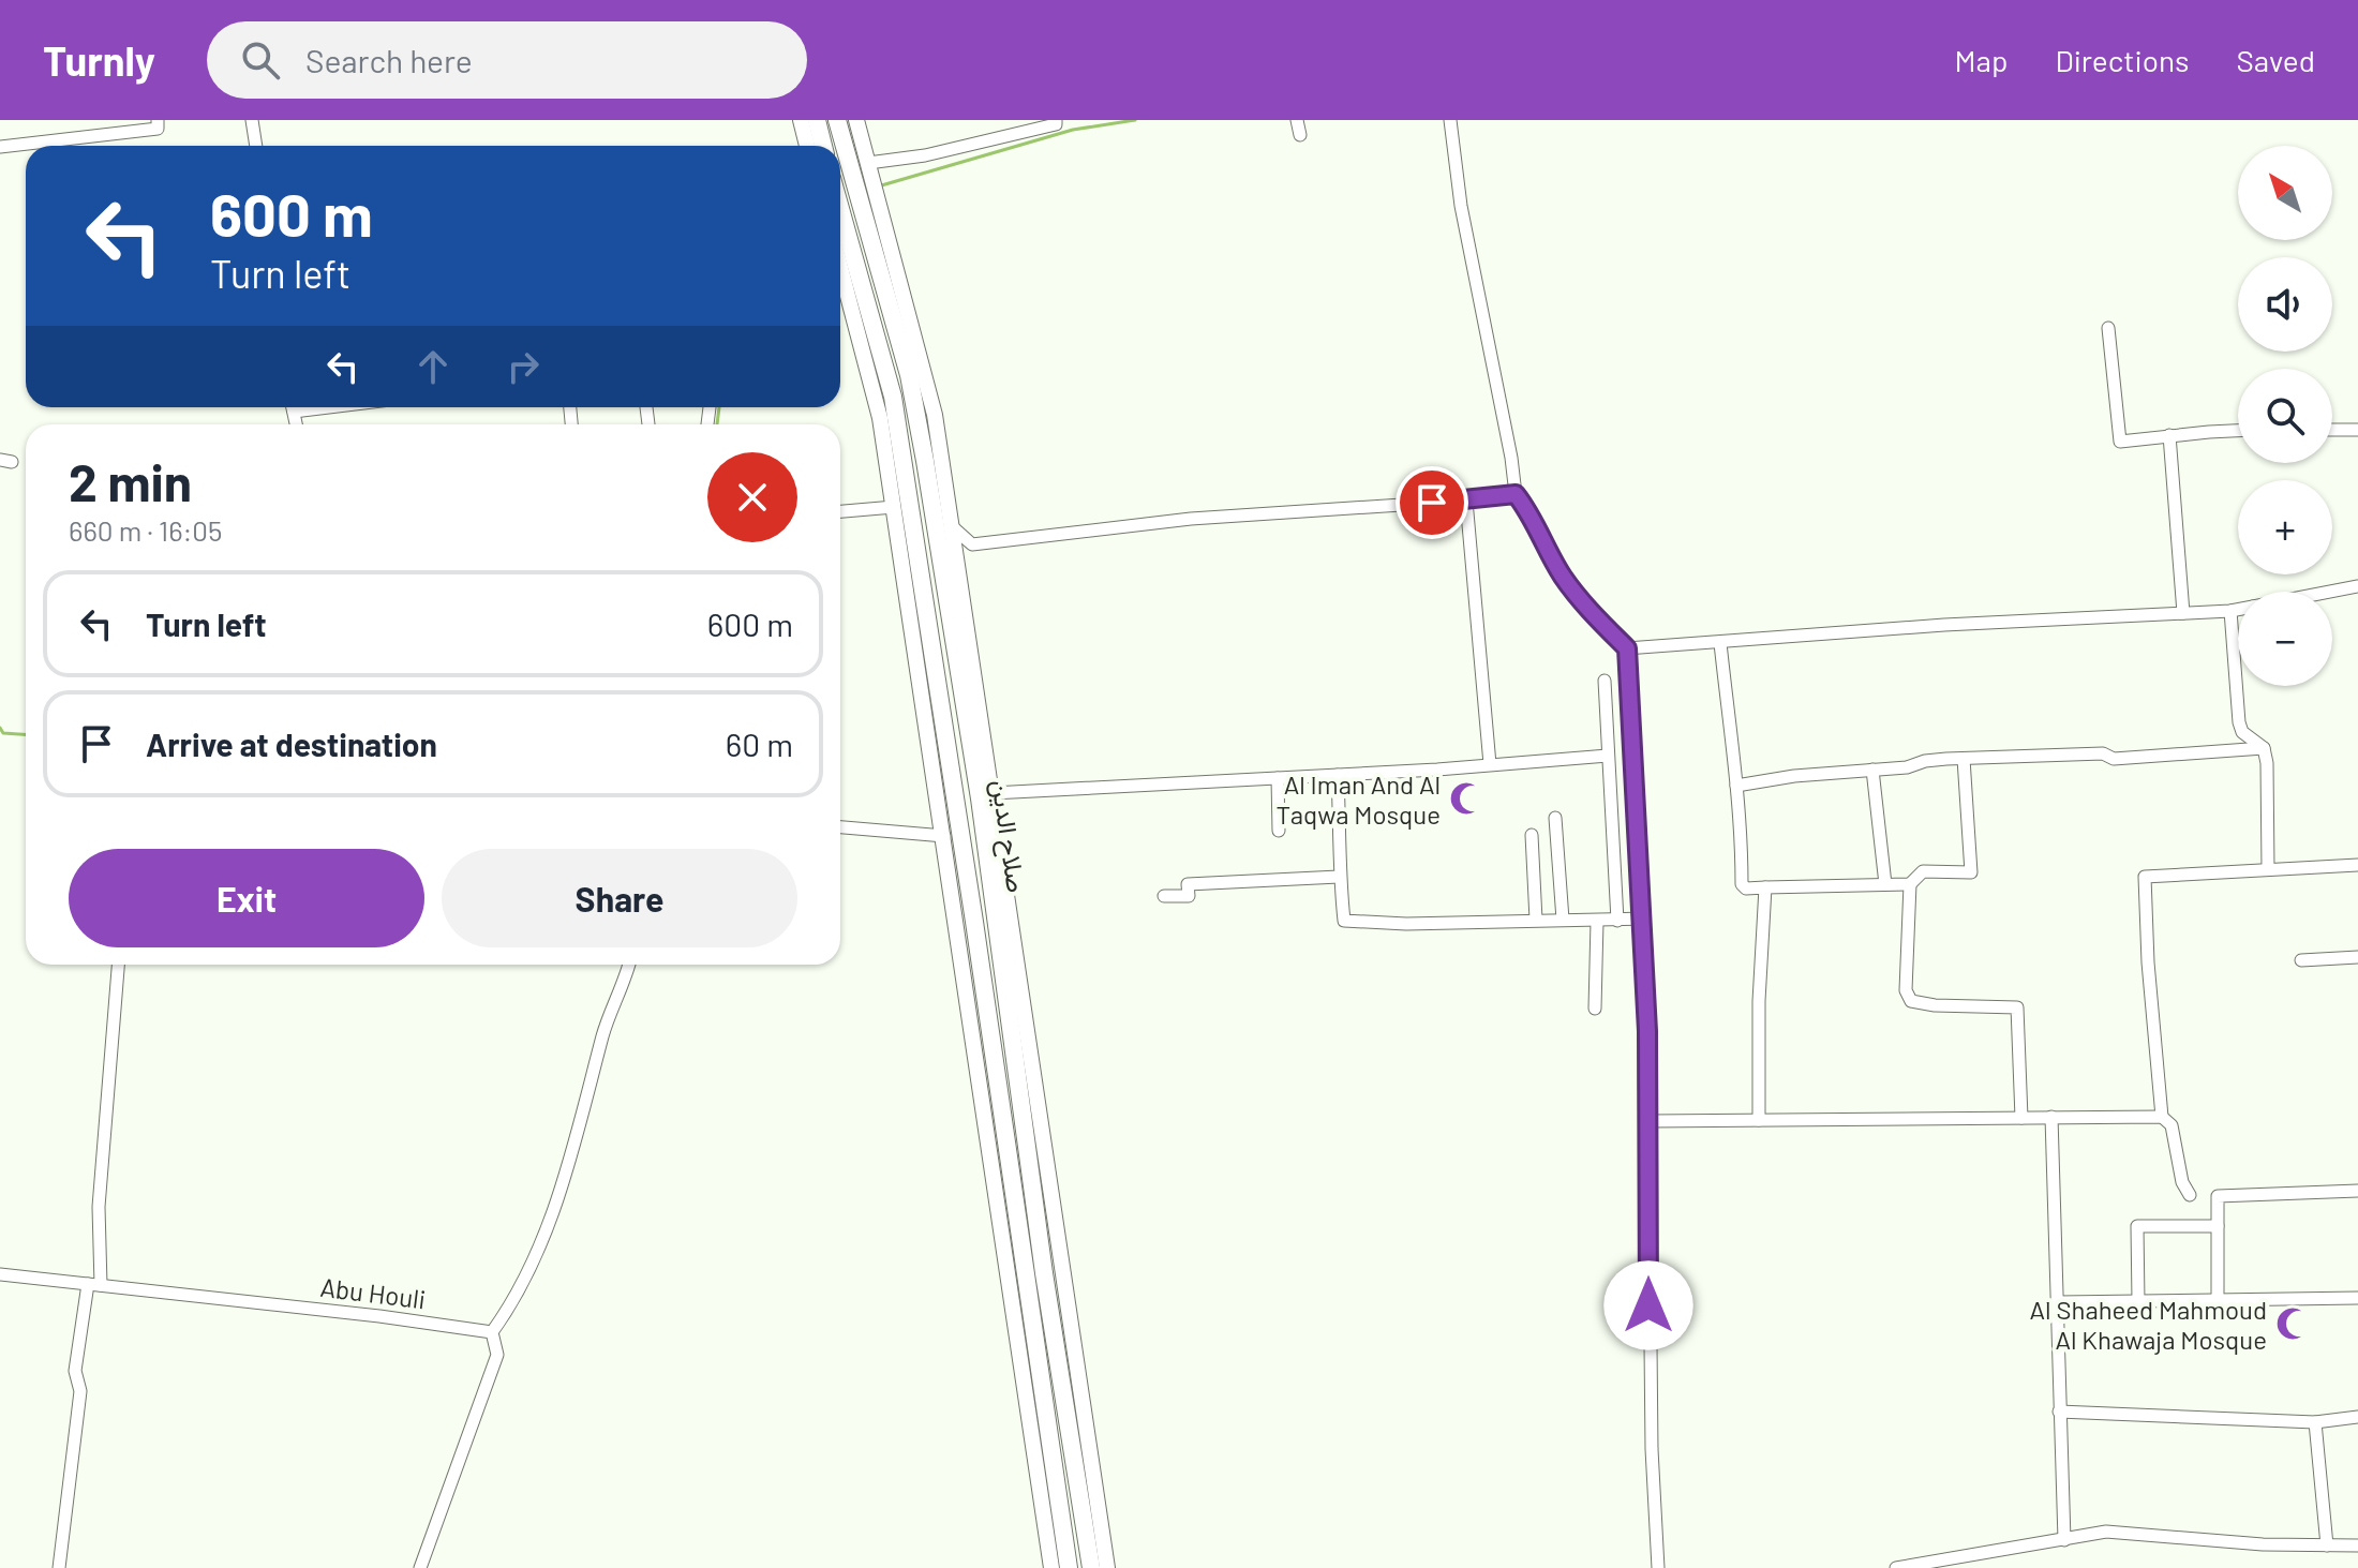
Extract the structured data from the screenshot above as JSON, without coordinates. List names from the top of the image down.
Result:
{
  "streets": {
    "highway": ["صلاح الدين"],
    "street": ["Abu Houli"]
  },
  "places": {
    "mosque": ["Al Iman And Al Taqwa Mosque", "Al Shaheed Mahmoud Al Khawaja Mosque"]
  },
  "north": "top left",
  "page": {
    "header": "Turnly",
    "search": "Search here",
    "nav": ["Map", "Directions", "Saved"],
    "map_buttons": ["+", "−"],
    "turn": ["600 m", "Turn left"],
    "heading": ["2 min", "660 m · 16:05"],
    "list": [
      {
        "name": "Turn left",
        "value": "600 m"
      },
      {
        "name": "Arrive at destination",
        "value": "60 m"
      }
    ],
    "buttons": ["Exit", "Share"]
  }
}
